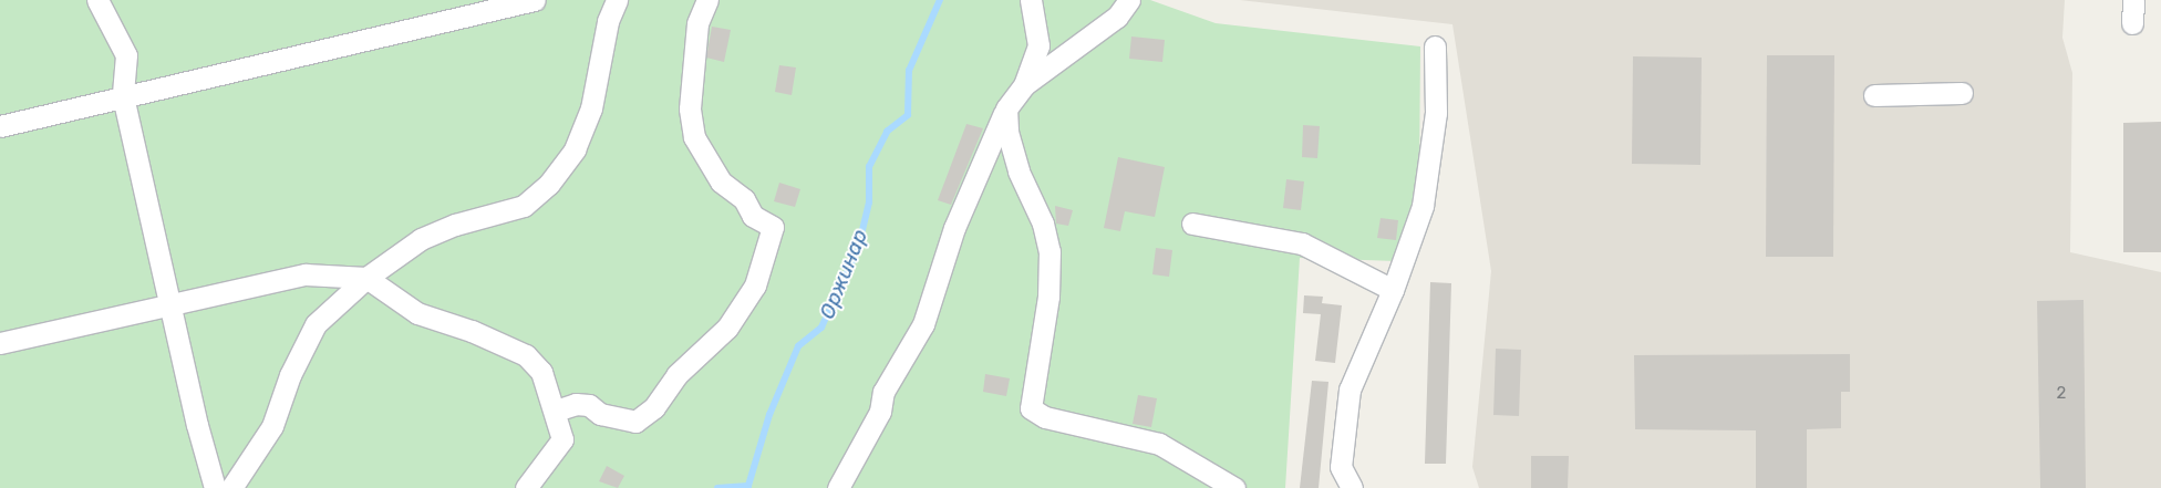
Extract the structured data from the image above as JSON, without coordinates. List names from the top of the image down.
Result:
{
  "water": ["Оржинар"],
  "house_numbers": ["2"]
}
